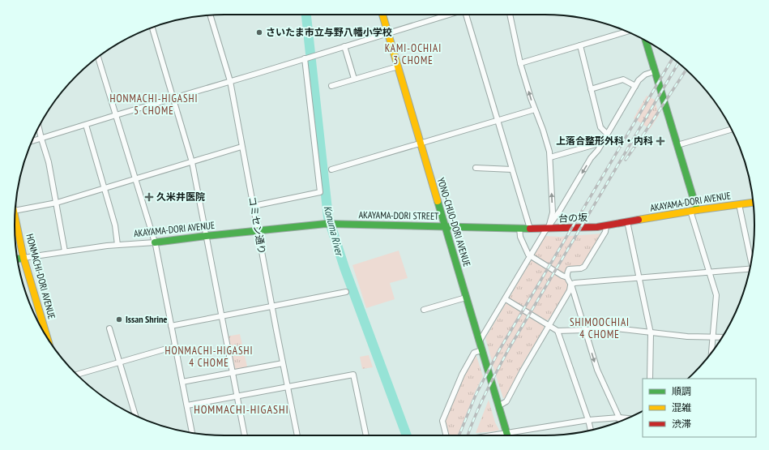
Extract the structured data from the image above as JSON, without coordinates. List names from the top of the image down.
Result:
{
  "streets": {
    "street": [
      "AKAYAMA-DORI AVENUE",
      "AKAYAMA-DORI STREET",
      "台の坂",
      "YONO-CHUO-DORI AVENUE",
      "コミセン通り",
      "HONMACHI-DORI AVENUE"
    ]
  },
  "crossings": [
    ["AKAYAMA-DORI AVENUE", "AKAYAMA-DORI STREET"],
    ["AKAYAMA-DORI AVENUE", "台の坂"],
    ["AKAYAMA-DORI AVENUE", "コミセン通り"],
    ["AKAYAMA-DORI AVENUE", "HONMACHI-DORI AVENUE"],
    ["AKAYAMA-DORI STREET", "台の坂"],
    ["AKAYAMA-DORI STREET", "YONO-CHUO-DORI AVENUE"]
  ],
  "districts": [
    "KAMI-OCHIAI 3 CHOME",
    "HONMACHI-HIGASHI 5 CHOME",
    "SHIMOOCHIAI 4 CHOME",
    "HONMACHI-HIGASHI 4 CHOME",
    "HOMMACHI-HIGASHI"
  ],
  "water": ["Konuma River"],
  "places": {
    "other": ["さいたま市立与野八幡小学校", "Issan Shrine"],
    "health": ["上落合整形外科・内科", "久米井医院"]
  },
  "legend": ["順調", "混雑", "渋滞"]
}
